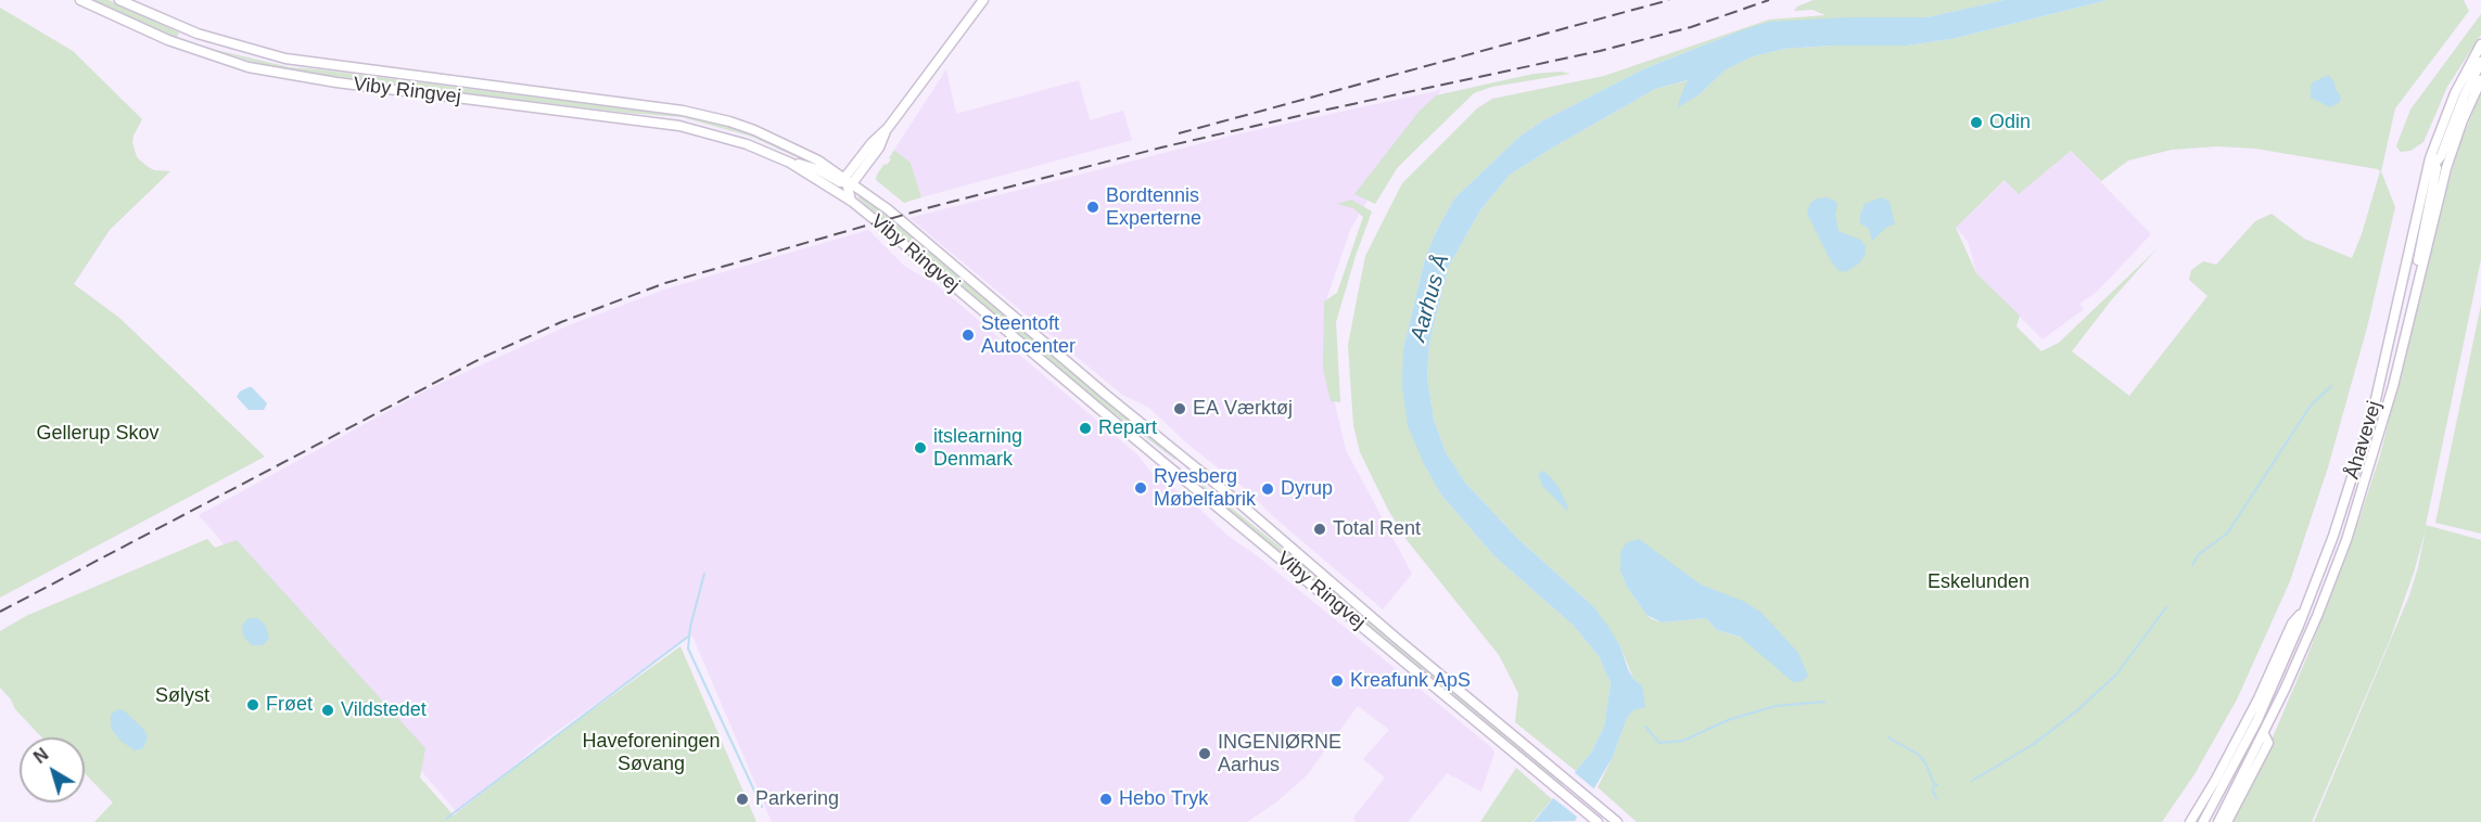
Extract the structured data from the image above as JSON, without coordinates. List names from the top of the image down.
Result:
{
  "streets": {
    "main road": ["Viby Ringvej", "Åhavevej"]
  },
  "water": ["Aarhus Å"],
  "parks": [
    "Gellerup Skov",
    "Eskelunden",
    "Sølyst",
    "Haveforeningen Søvang"
  ],
  "places": [
    "Odin",
    "Bordtennis Experterne",
    "Steentoft Autocenter",
    "EA Værktøj",
    "Repart",
    "itslearning Denmark",
    "Ryesberg Møbelfabrik",
    "Dyrup",
    "Total Rent",
    "Kreafunk ApS",
    "Frøet",
    "Vildstedet",
    "INGENIØRNE Aarhus",
    "Parkering",
    "Hebo Tryk"
  ],
  "north": "top left"
}
